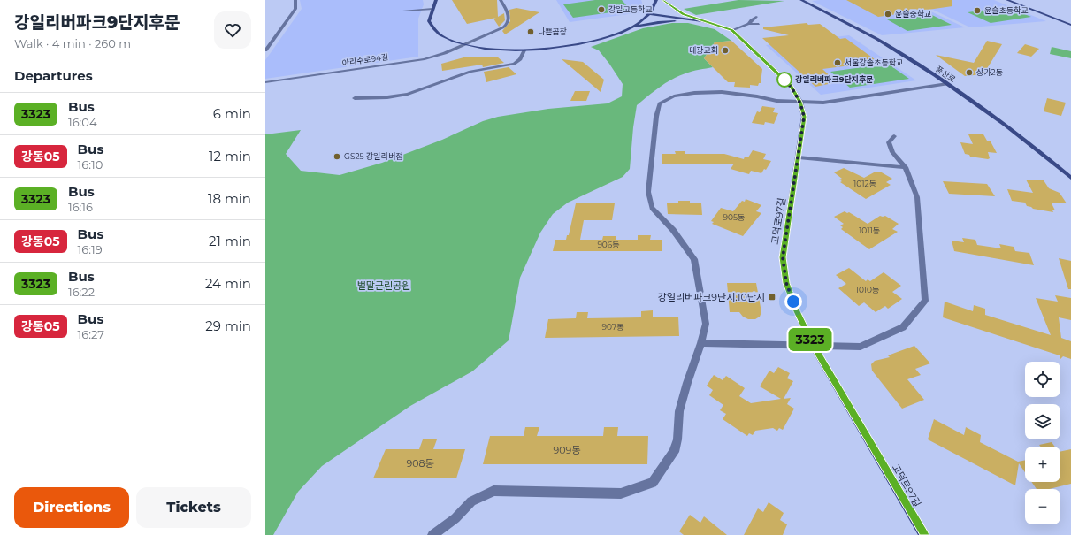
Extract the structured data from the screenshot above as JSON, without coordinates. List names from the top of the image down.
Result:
{
  "streets": {
    "street": ["아리수로94길", "풍산로", "고덕로97길"]
  },
  "parks": ["벌말근린공원"],
  "places": {
    "other": [
      "강일고등학교",
      "윤슬초등학교",
      "윤슬중학교",
      "나쁜곱창",
      "대광교회",
      "서울강솔초등학교",
      "상가2동",
      "강일리버파크9단지후문",
      "GS25 강일리버점"
    ],
    "transit": ["강일리버파크9단지.10단지"]
  },
  "lines": ["bus line 3323"],
  "house_numbers": [
    "1012동",
    "905동",
    "1011동",
    "906동",
    "1010동",
    "907동",
    "909동",
    "908동"
  ],
  "page": {
    "heading": [
      ["강일리버파크9단지후문", "Walk · 4 min · 260 m"],
      "Departures"
    ],
    "on_map": "3323",
    "list": [
      {
        "mark": "3323",
        "name": "Bus",
        "note": "16:04",
        "value": "6 min"
      },
      {
        "mark": "강동05",
        "name": "Bus",
        "note": "16:10",
        "value": "12 min"
      },
      {
        "mark": "3323",
        "name": "Bus",
        "note": "16:16",
        "value": "18 min"
      },
      {
        "mark": "강동05",
        "name": "Bus",
        "note": "16:19",
        "value": "21 min"
      },
      {
        "mark": "3323",
        "name": "Bus",
        "note": "16:22",
        "value": "24 min"
      },
      {
        "mark": "강동05",
        "name": "Bus",
        "note": "16:27",
        "value": "29 min"
      }
    ],
    "map_buttons": ["+", "−"],
    "buttons": ["Directions", "Tickets"]
  }
}
